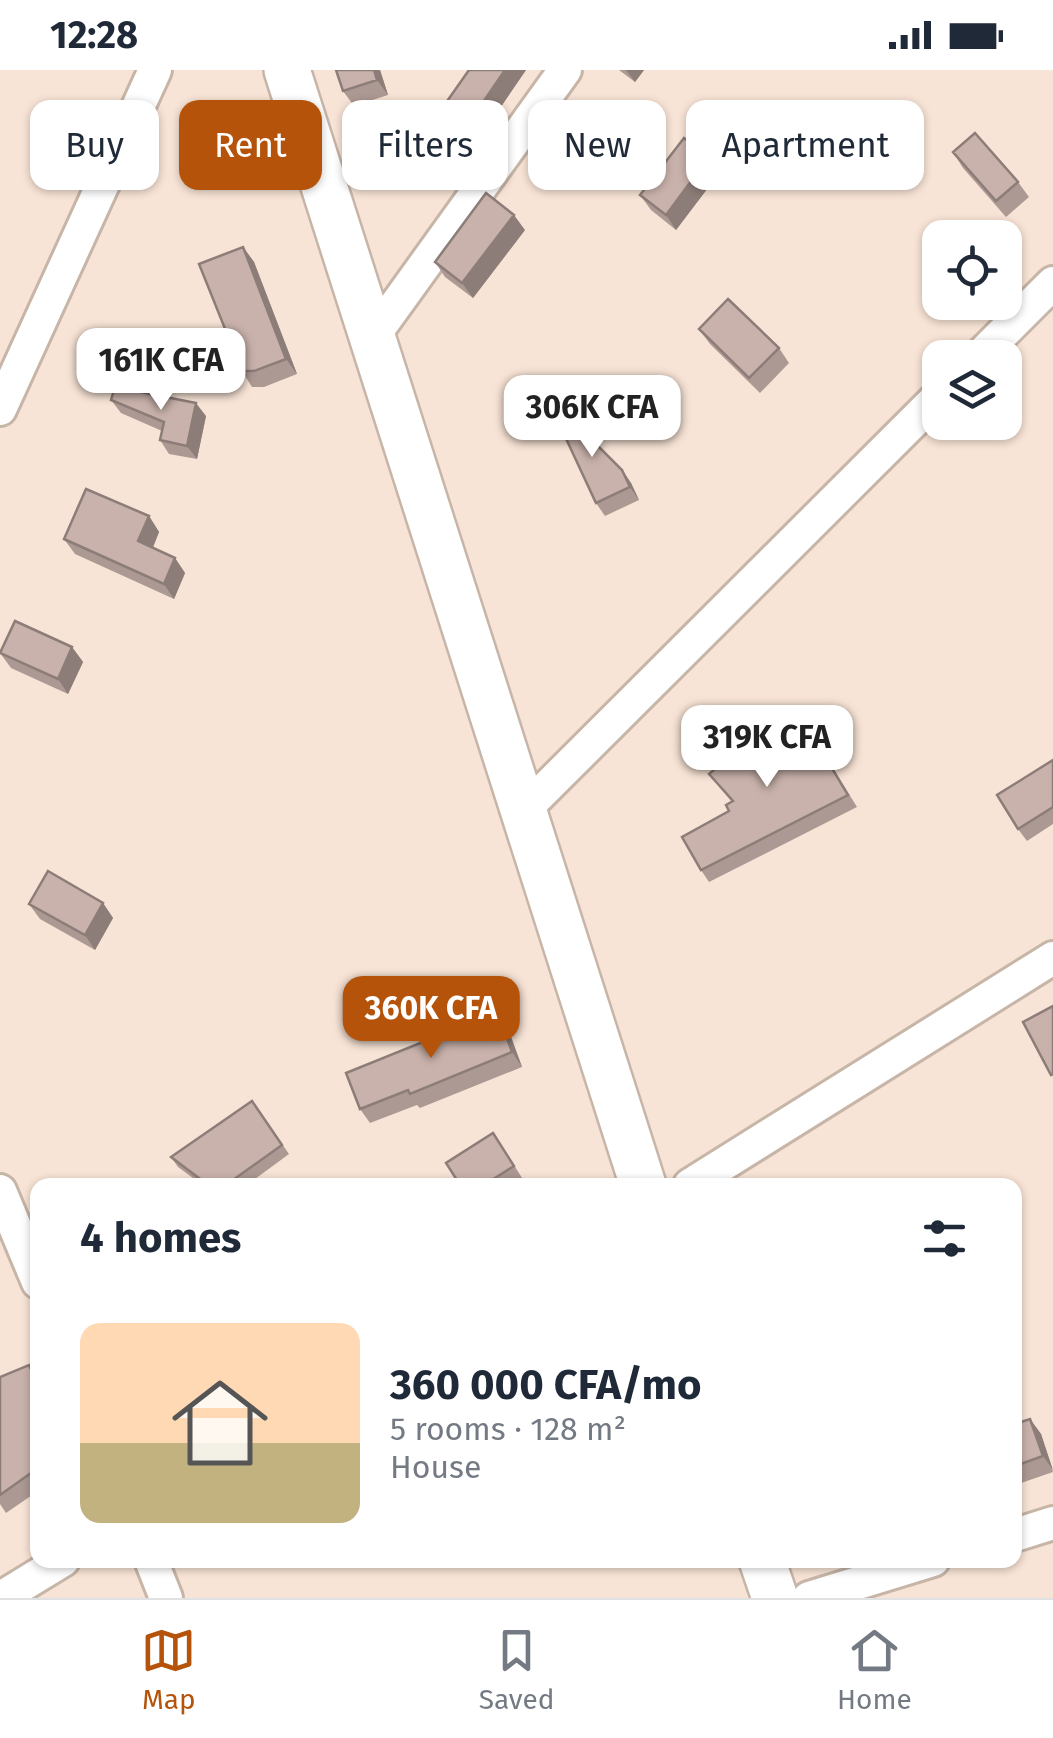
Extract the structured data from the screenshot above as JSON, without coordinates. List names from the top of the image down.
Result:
{
  "page": {
    "status": "12:28",
    "chip": [
      "Buy",
      "Rent",
      "Filters",
      "New",
      "Apartment"
    ],
    "price": [
      "161K CFA",
      "306K CFA",
      "319K CFA",
      "360K CFA"
    ],
    "heading": "4 homes",
    "list": [
      {
        "name": "360 000 CFA/mo",
        "note": "5 rooms · 128 m² · House"
      }
    ],
    "tabs": ["Map", "Saved", "Home"]
  }
}
